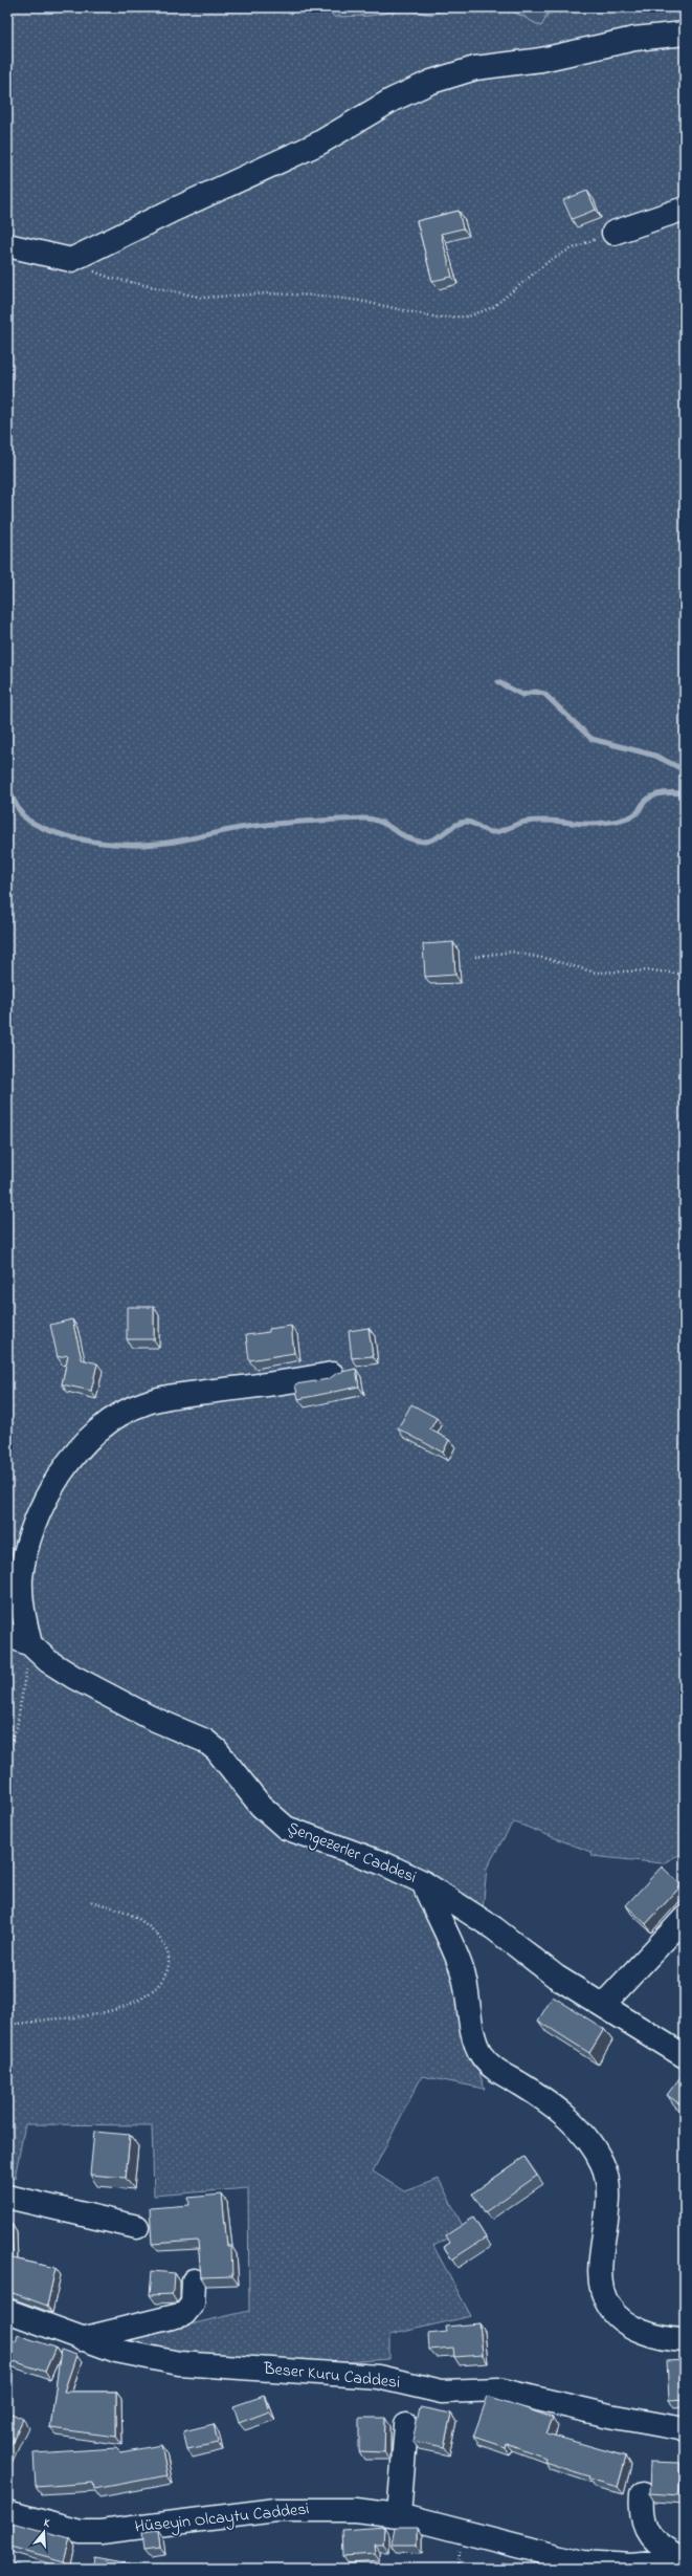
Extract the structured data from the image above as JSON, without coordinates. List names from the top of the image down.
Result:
{
  "streets": {
    "street": ["Şengezerler Caddesi", "Beser Kuru Caddesi", "Hüseyin Olcaytu Caddesi"]
  },
  "north": "top"
}
